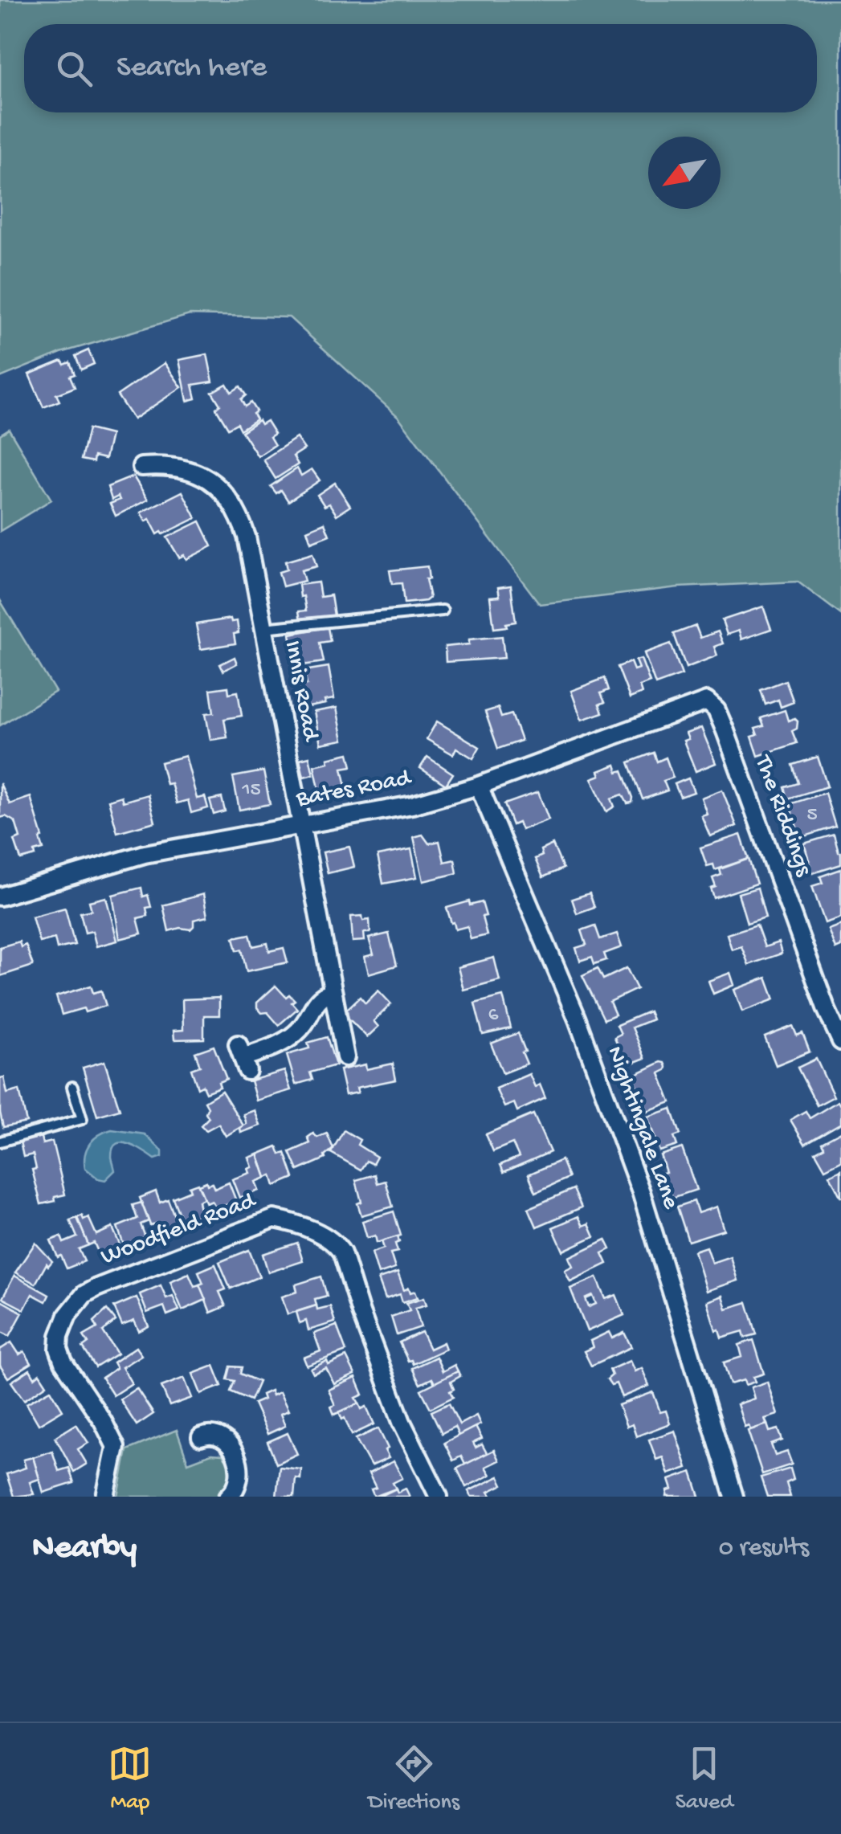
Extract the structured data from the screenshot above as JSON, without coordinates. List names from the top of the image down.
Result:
{
  "streets": {
    "street": [
      "Innis Road",
      "Bates Road",
      "The Riddings",
      "Nightingale Lane",
      "Woodfield Road"
    ]
  },
  "crossings": [
    ["Innis Road", "Bates Road"],
    ["Bates Road", "The Riddings"],
    ["Bates Road", "Nightingale Lane"]
  ],
  "house_numbers": ["15", "5", "6"],
  "north": "bottom left",
  "page": {
    "search": "Search here",
    "heading": ["Nearby", "0 results"],
    "nav": ["Map", "Directions", "Saved"]
  }
}
